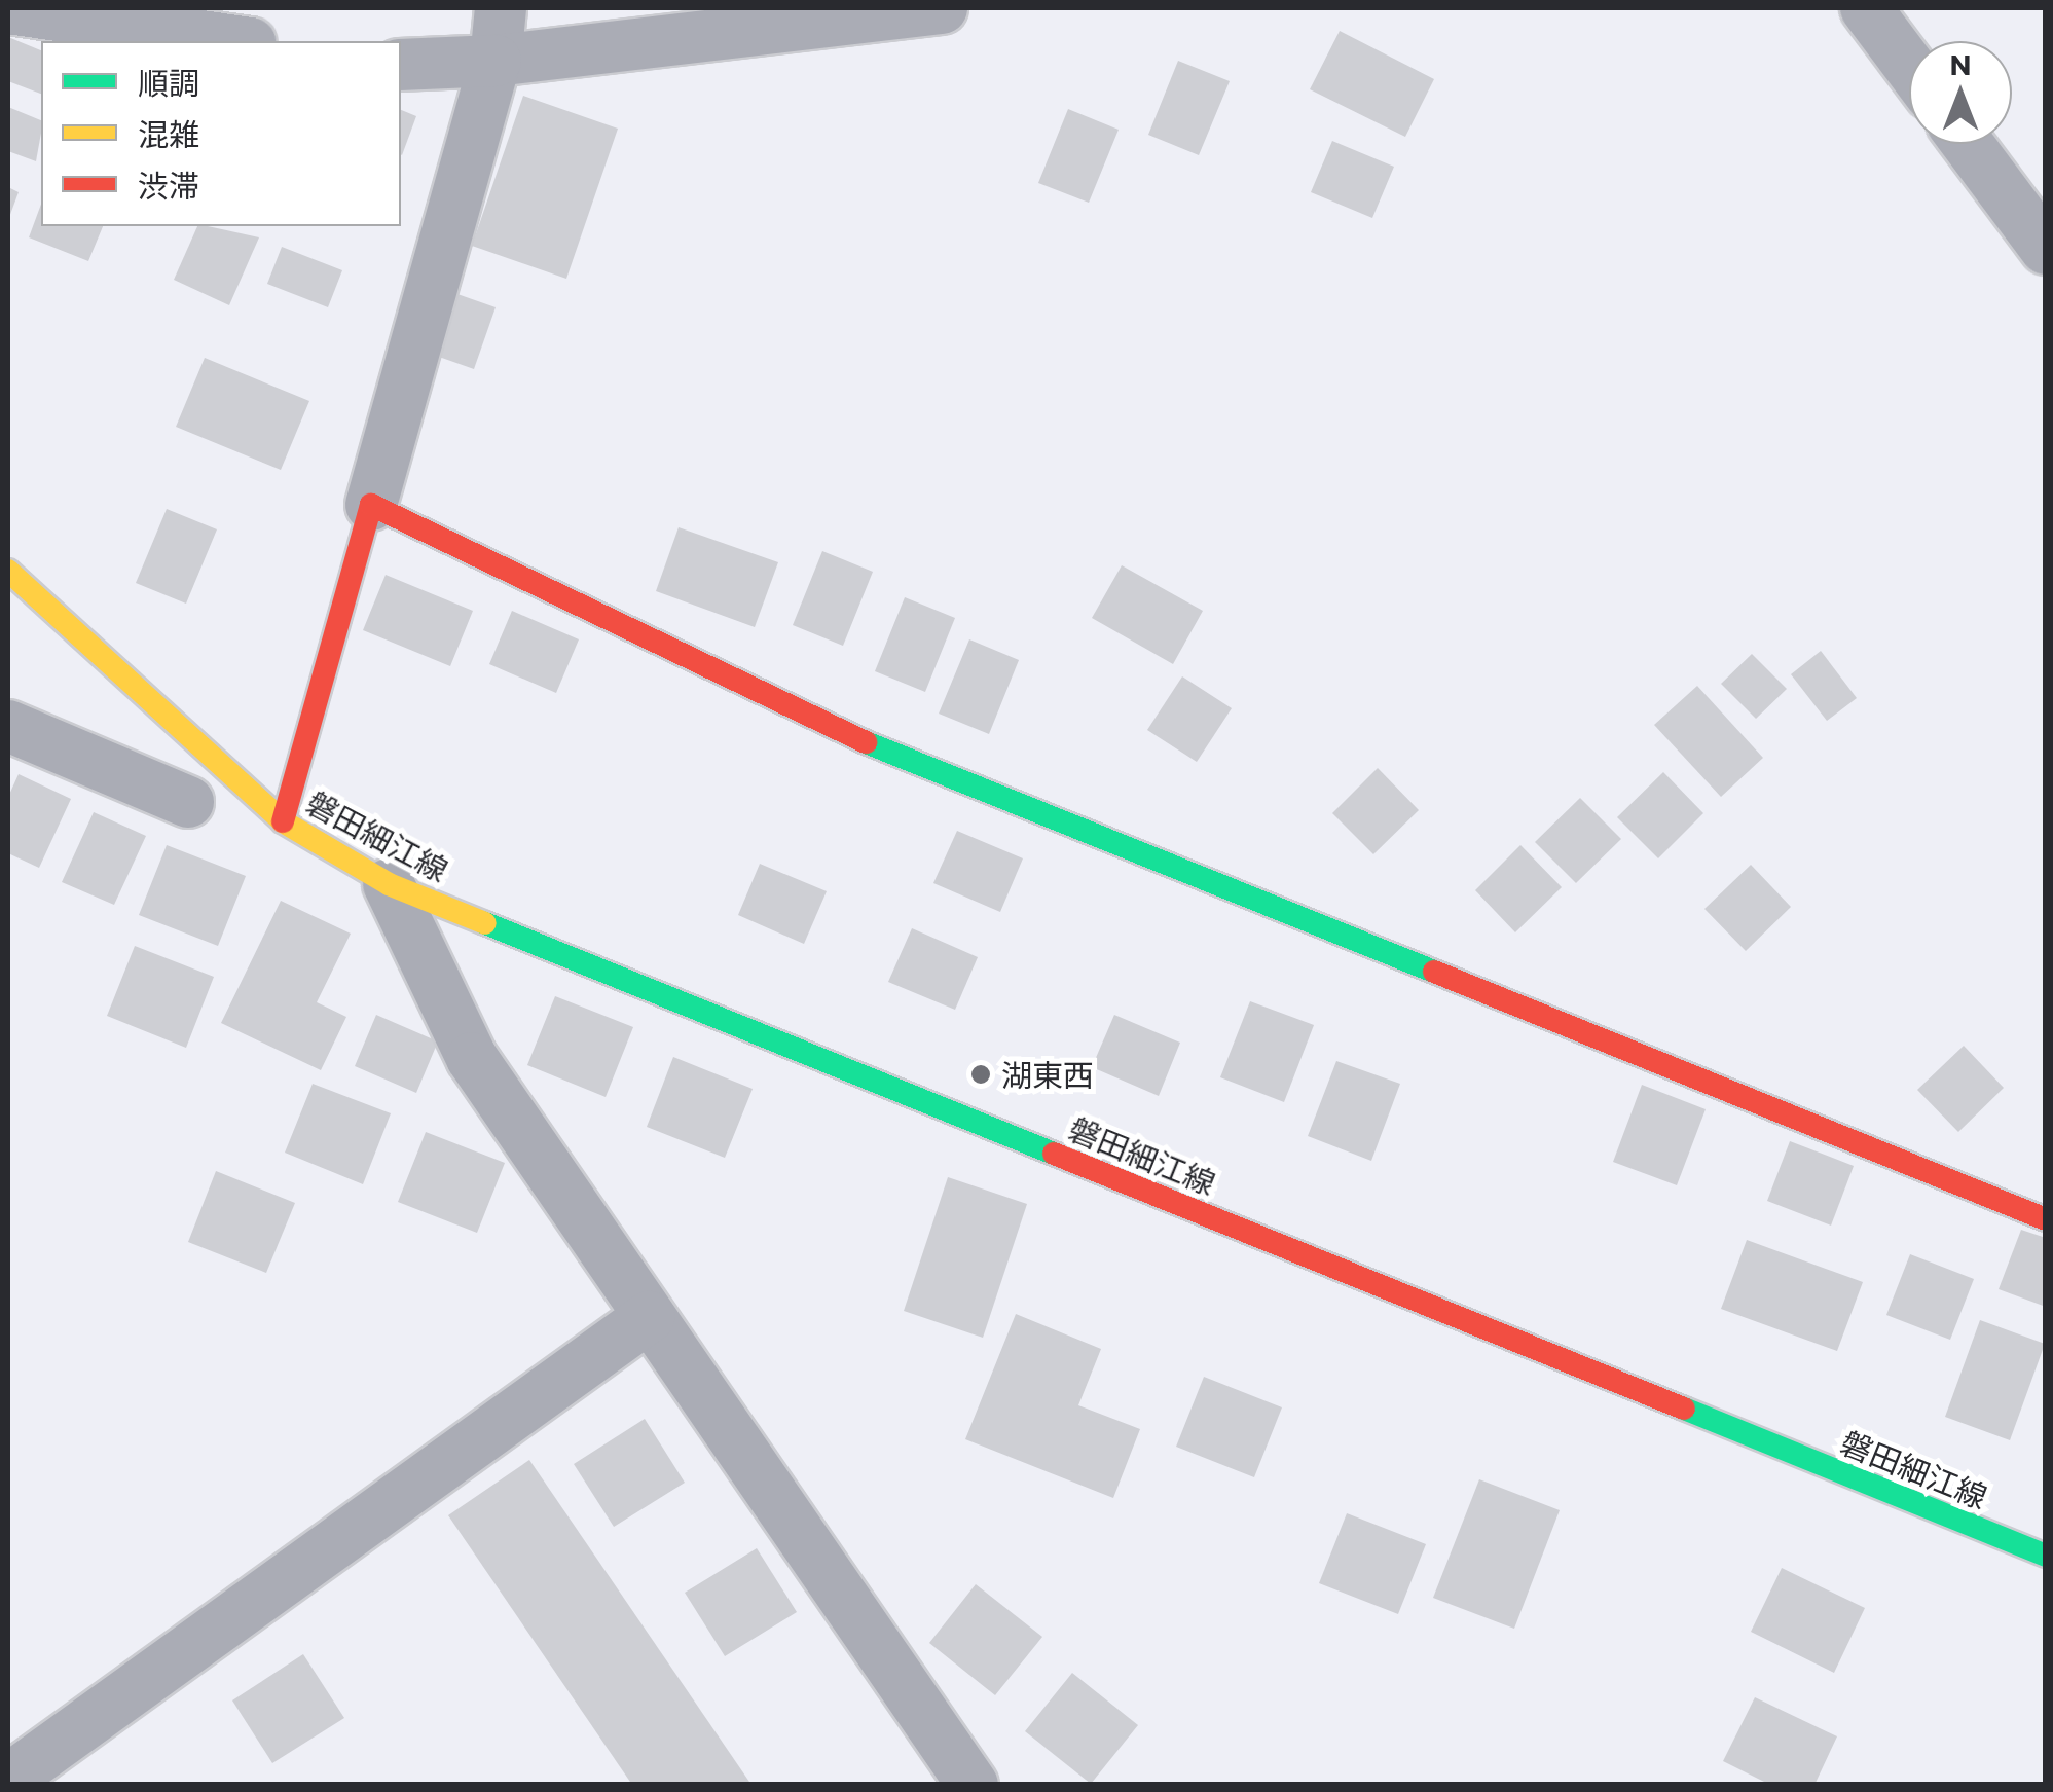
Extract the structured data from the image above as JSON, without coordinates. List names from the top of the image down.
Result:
{
  "streets": {
    "main road": ["磐田細江線"]
  },
  "places": ["湖東西"],
  "legend": ["順調", "混雑", "渋滞"],
  "north": "top"
}
